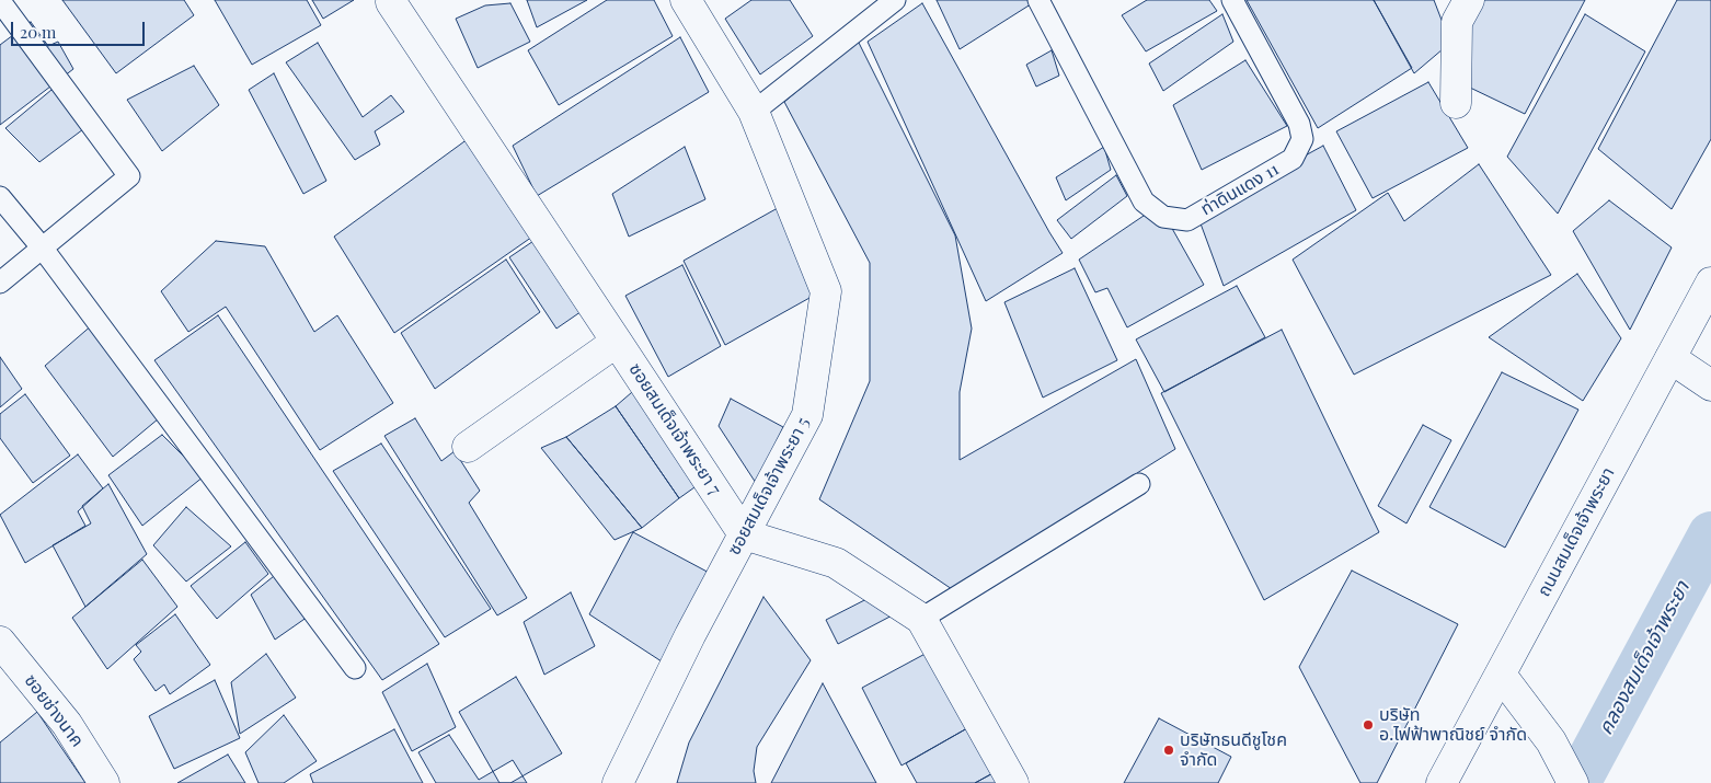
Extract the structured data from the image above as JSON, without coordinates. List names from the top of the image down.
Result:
{
  "streets": {
    "street": [
      "ซอยสมเด็จเจ้าพระยา 7",
      "ซอยสมเด็จเจ้าพระยา 5",
      "ถนนสมเด็จเจ้าพระยา",
      "ซอยช่างนาค"
    ],
    "lane": ["ท่าดินแดง 11"]
  },
  "crossings": [
    ["ซอยสมเด็จเจ้าพระยา 7", "ซอยสมเด็จเจ้าพระยา 5"]
  ],
  "water": ["คลองสมเด็จเจ้าพระยา"],
  "places": ["บริษัท อ.ไฟฟ้าพาณิชย์ จำกัด", "บริษัทธนดีชูโชค จำกัด"],
  "scale_bar": "20 m"
}
